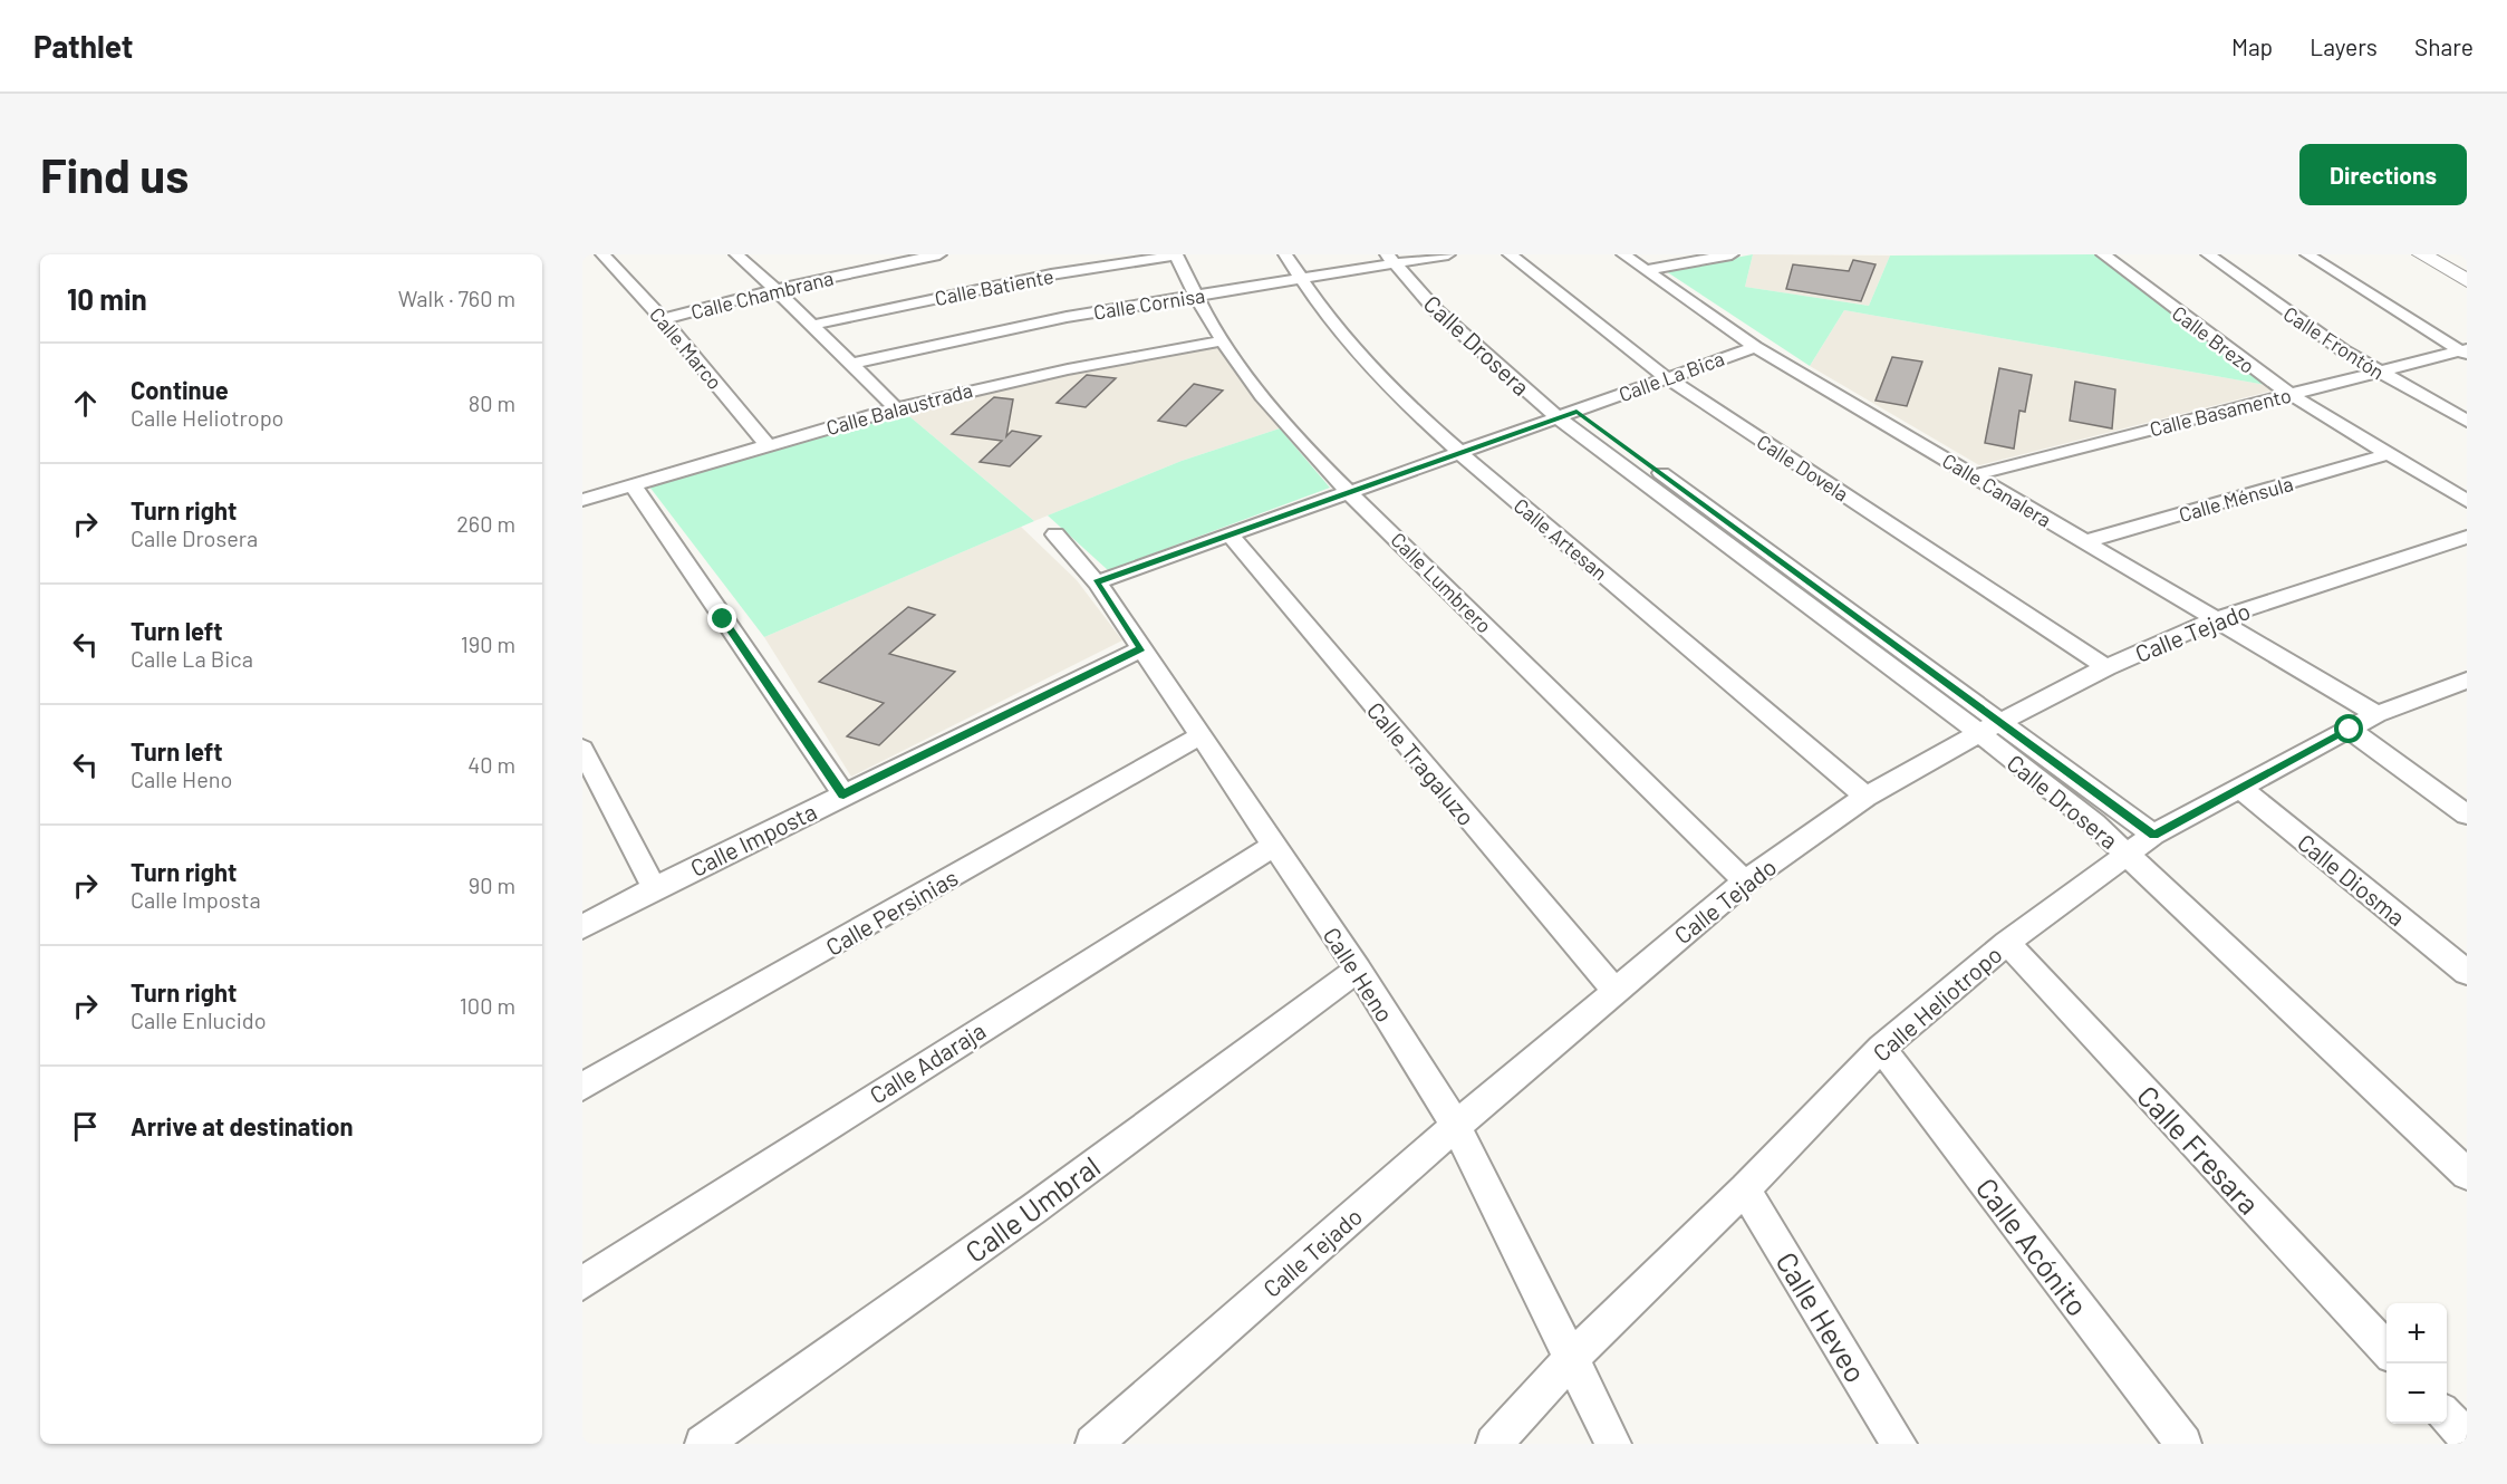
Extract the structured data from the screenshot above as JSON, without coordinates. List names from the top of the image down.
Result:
{
  "streets": {
    "street": [
      "Calle Batiente",
      "Calle Chambrana",
      "Calle Cornisa",
      "Calle Brezo",
      "Calle Frontón",
      "Calle Drosera",
      "Calle Marco",
      "Calle La Bica",
      "Calle Balaustrada",
      "Calle Basamento",
      "Calle Dovela",
      "Calle Canalera",
      "Calle Ménsula",
      "Calle Artesan",
      "Calle Lumbrero",
      "Calle Tejado",
      "Calle Tragaluzo",
      "Calle Imposta",
      "Calle Diosma",
      "Calle Persinias",
      "Calle Heno",
      "Calle Heliotropo",
      "Calle Adaraja",
      "Calle Fresara",
      "Calle Umbral",
      "Calle Acónito",
      "Calle Heveo"
    ]
  },
  "crossings": [
    ["Calle Batiente", "Calle Lumbrero"],
    ["Calle Chambrana", "Calle Marco"],
    ["Calle Cornisa", "Calle Drosera"],
    ["Calle Cornisa", "Calle Artesan"],
    ["Calle Cornisa", "Calle Lumbrero"],
    ["Calle Brezo", "Calle Basamento"],
    ["Calle Brezo", "Calle Ménsula"],
    ["Calle Frontón", "Calle Basamento"],
    ["Calle Drosera", "Calle La Bica"],
    ["Calle Drosera", "Calle Tejado"],
    ["Calle Drosera", "Calle Heliotropo"],
    ["Calle Marco", "Calle Balaustrada"],
    ["Calle La Bica", "Calle Dovela"],
    ["Calle La Bica", "Calle Canalera"],
    ["Calle La Bica", "Calle Artesan"],
    ["Calle La Bica", "Calle Lumbrero"],
    ["Calle La Bica", "Calle Tragaluzo"],
    ["Calle La Bica", "Calle Heno"],
    ["Calle Balaustrada", "Calle Lumbrero"],
    ["Calle Basamento", "Calle Canalera"],
    ["Calle Dovela", "Calle Tejado"],
    ["Calle Canalera", "Calle Ménsula"],
    ["Calle Canalera", "Calle Tejado"],
    ["Calle Canalera", "Calle Heliotropo"],
    ["Calle Artesan", "Calle Tejado"],
    ["Calle Lumbrero", "Calle Tejado"],
    ["Calle Tejado", "Calle Tragaluzo"],
    ["Calle Tejado", "Calle Heno"],
    ["Calle Imposta", "Calle Heno"],
    ["Calle Diosma", "Calle Heliotropo"],
    ["Calle Persinias", "Calle Heno"],
    ["Calle Heno", "Calle Heliotropo"],
    ["Calle Heno", "Calle Adaraja"],
    ["Calle Heno", "Calle Umbral"],
    ["Calle Heliotropo", "Calle Fresara"],
    ["Calle Heliotropo", "Calle Acónito"],
    ["Calle Heliotropo", "Calle Heveo"]
  ],
  "page": {
    "header": "Pathlet",
    "nav": ["Map", "Layers", "Share"],
    "buttons": "Directions",
    "title": "Find us",
    "heading": ["10 min", "Walk · 760 m"],
    "list": [
      ["Continue", "Calle Heliotropo", "80 m"],
      ["Turn right", "Calle Drosera", "260 m"],
      ["Turn left", "Calle La Bica", "190 m"],
      ["Turn left", "Calle Heno", "40 m"],
      ["Turn right", "Calle Imposta", "90 m"],
      ["Turn right", "Calle Enlucido", "100 m"],
      "Arrive at destination"
    ],
    "map_buttons": ["+", "−"]
  }
}
